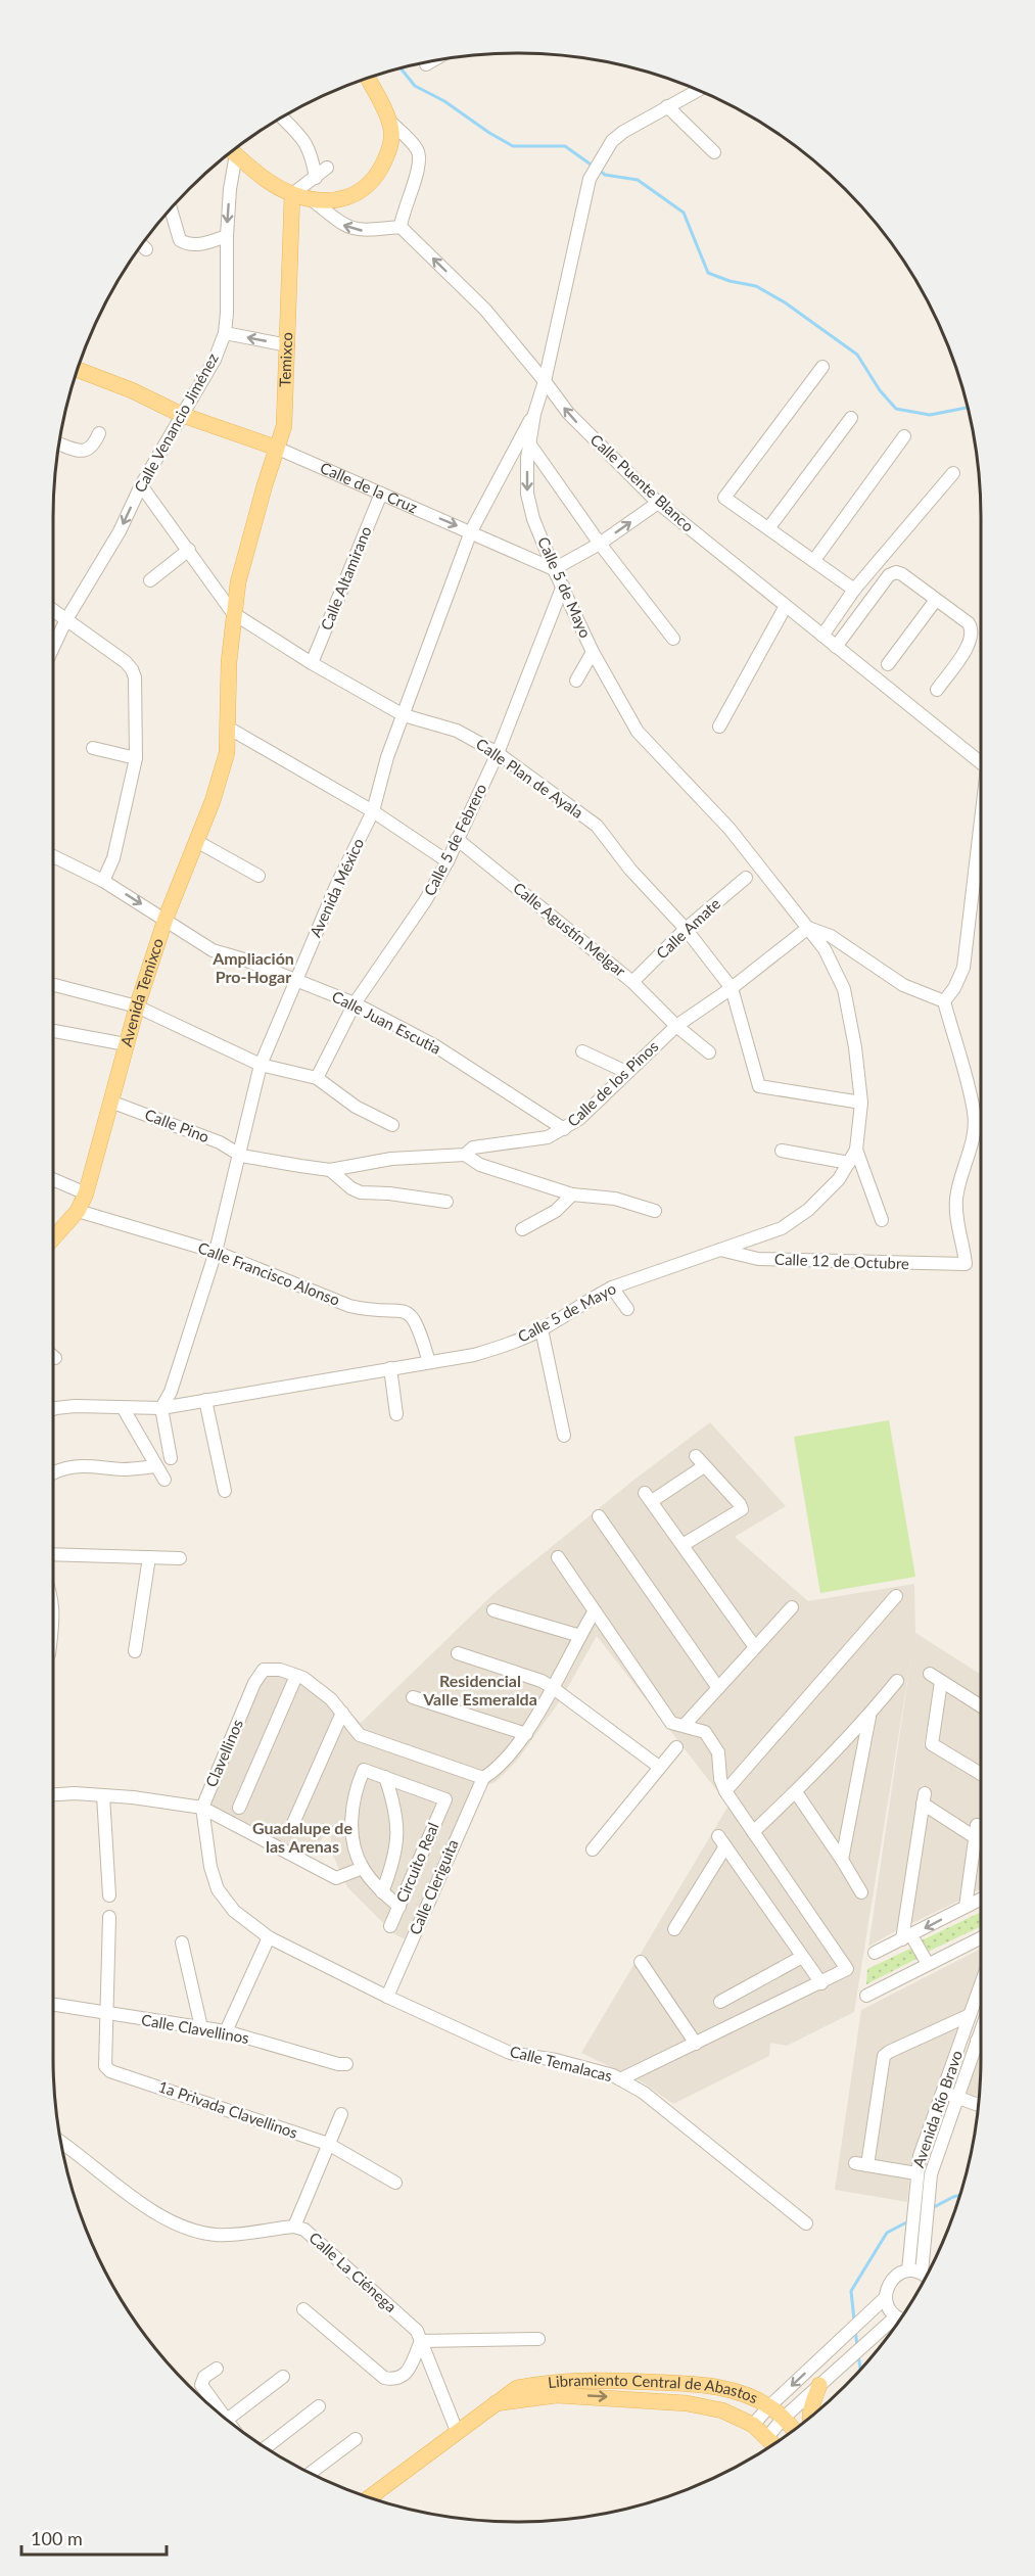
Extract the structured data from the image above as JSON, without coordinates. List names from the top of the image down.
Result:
{
  "streets": {
    "main road": [
      "Temixco",
      "Calle de la Cruz",
      "Avenida Temixco",
      "Libramiento Central de Abastos"
    ],
    "street": [
      "Calle Venancio Jiménez",
      "Calle Puente Blanco",
      "Calle Altamirano",
      "Calle 5 de Mayo",
      "Calle Plan de Ayala",
      "Calle 5 de Febrero",
      "Avenida México",
      "Calle Amate",
      "Calle Agustín Melgar",
      "Calle Juan Escutia",
      "Calle de los Pinos",
      "Calle Pino",
      "Calle 12 de Octubre",
      "Calle Francisco Alonso",
      "Clavellinos",
      "Circuito Real",
      "Calle Cleriguita",
      "Calle Clavellinos",
      "Calle Temalacas",
      "Avenida Río Bravo",
      "1a Privada Clavellinos",
      "Calle La Ciénega"
    ]
  },
  "crossings": [
    ["Temixco", "Calle de la Cruz"],
    ["Temixco", "Calle Plan de Ayala"],
    ["Temixco", "Avenida Temixco"],
    ["Calle Venancio Jiménez", "Calle de la Cruz"],
    ["Calle Venancio Jiménez", "Calle Plan de Ayala"],
    ["Calle Puente Blanco", "Calle 5 de Mayo"],
    ["Calle de la Cruz", "Calle Altamirano"],
    ["Calle de la Cruz", "Calle 5 de Mayo"],
    ["Calle de la Cruz", "Avenida México"],
    ["Calle Altamirano", "Calle Plan de Ayala"],
    ["Calle 5 de Mayo", "Calle Plan de Ayala"],
    ["Calle 5 de Mayo", "Calle 5 de Febrero"],
    ["Calle 5 de Mayo", "Avenida México"],
    ["Calle 5 de Mayo", "Calle de los Pinos"],
    ["Calle 5 de Mayo", "Calle 12 de Octubre"],
    ["Calle 5 de Mayo", "Calle Francisco Alonso"],
    ["Calle Plan de Ayala", "Calle 5 de Febrero"],
    ["Calle Plan de Ayala", "Avenida México"],
    ["Calle Plan de Ayala", "Calle Amate"],
    ["Calle Plan de Ayala", "Calle de los Pinos"],
    ["Calle 5 de Febrero", "Calle Agustín Melgar"],
    ["Calle 5 de Febrero", "Calle Juan Escutia"],
    ["Avenida México", "Calle Juan Escutia"],
    ["Avenida México", "Calle de los Pinos"],
    ["Avenida México", "Calle Pino"],
    ["Avenida México", "Calle Francisco Alonso"],
    ["Calle Amate", "Calle Agustín Melgar"],
    ["Calle Agustín Melgar", "Calle de los Pinos"],
    ["Avenida Temixco", "Calle Juan Escutia"],
    ["Avenida Temixco", "Calle Pino"],
    ["Avenida Temixco", "Calle Francisco Alonso"],
    ["Calle Juan Escutia", "Calle de los Pinos"],
    ["Calle de los Pinos", "Calle Pino"],
    ["Clavellinos", "Calle Cleriguita"],
    ["Clavellinos", "Calle Temalacas"],
    ["Calle Cleriguita", "Calle Temalacas"],
    ["Calle Clavellinos", "1a Privada Clavellinos"],
    ["Calle La Ciénega", "Libramiento Central de Abastos"]
  ],
  "one_way": ["Calle Venancio Jiménez"],
  "districts": ["Ampliación Pro-Hogar", "Residencial Valle Esmeralda", "Guadalupe de las Arenas"],
  "scale_bar": "100 m"
}
